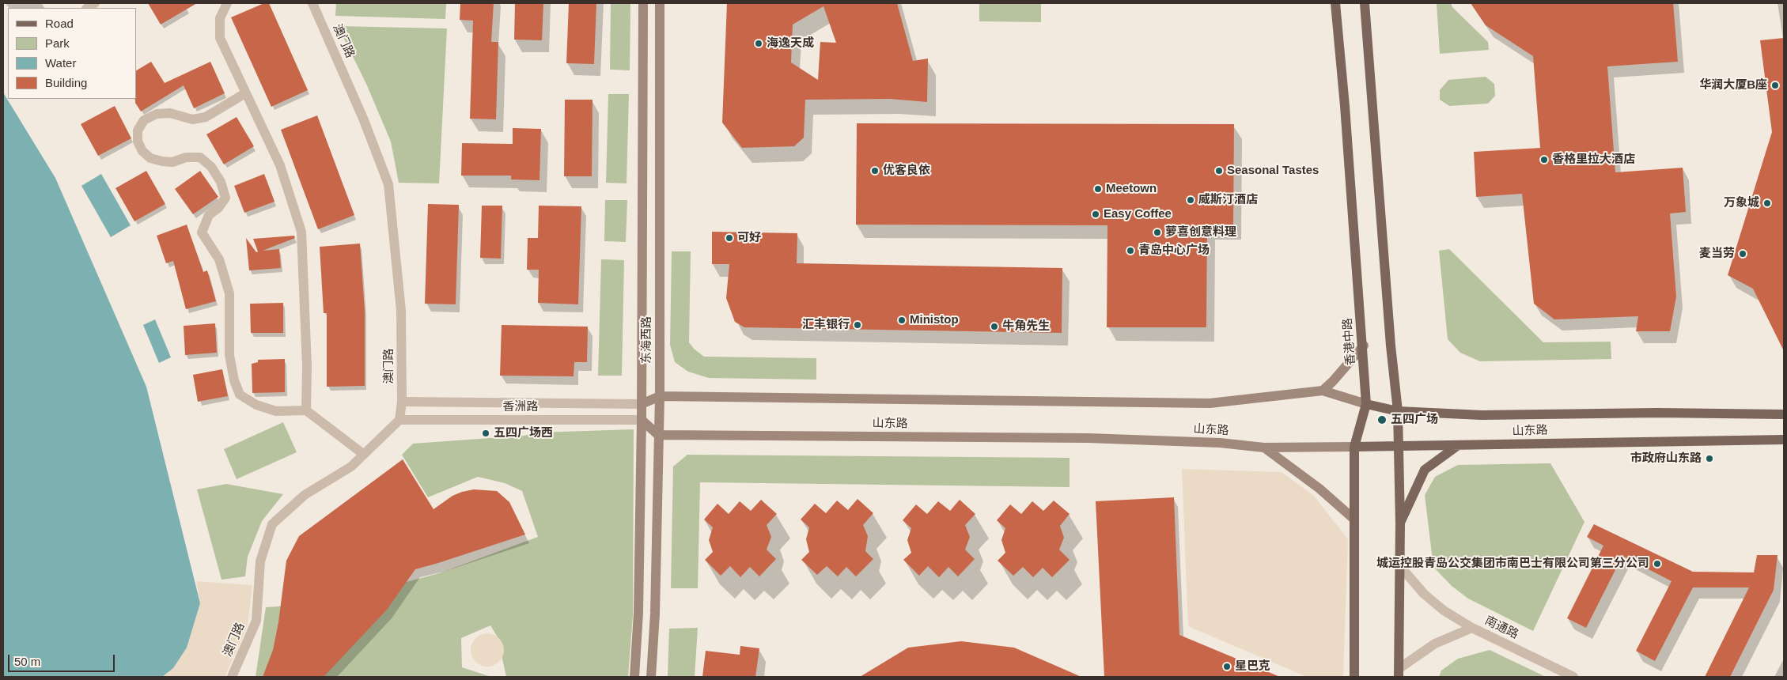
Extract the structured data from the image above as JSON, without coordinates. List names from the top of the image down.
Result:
{
  "streets": {
    "main road": ["东海西路", "香港中路", "山东路"],
    "street": ["澳门路", "香洲路", "南通路"]
  },
  "crossings": [
    ["澳门路", "香洲路"],
    ["东海西路", "香洲路"],
    ["东海西路", "山东路"],
    ["香港中路", "山东路"],
    ["香洲路", "山东路"]
  ],
  "places": [
    "海逸天成",
    "华润大厦B座",
    "香格里拉大酒店",
    "优客良依",
    "Seasonal Tastes",
    "Meetown",
    "威斯汀酒店",
    "万象城",
    "Easy Coffee",
    "萝喜创意料理",
    "可好",
    "青岛中心广场",
    "麦当劳",
    "Ministop",
    "汇丰银行",
    "牛角先生",
    "五四广场",
    "五四广场西",
    "市政府山东路",
    "城运控股青岛公交集团市南巴士有限公司第三分公司",
    "星巴克"
  ],
  "legend": [
    "Road",
    "Park",
    "Water",
    "Building"
  ],
  "scale_bar": "50 m"
}
